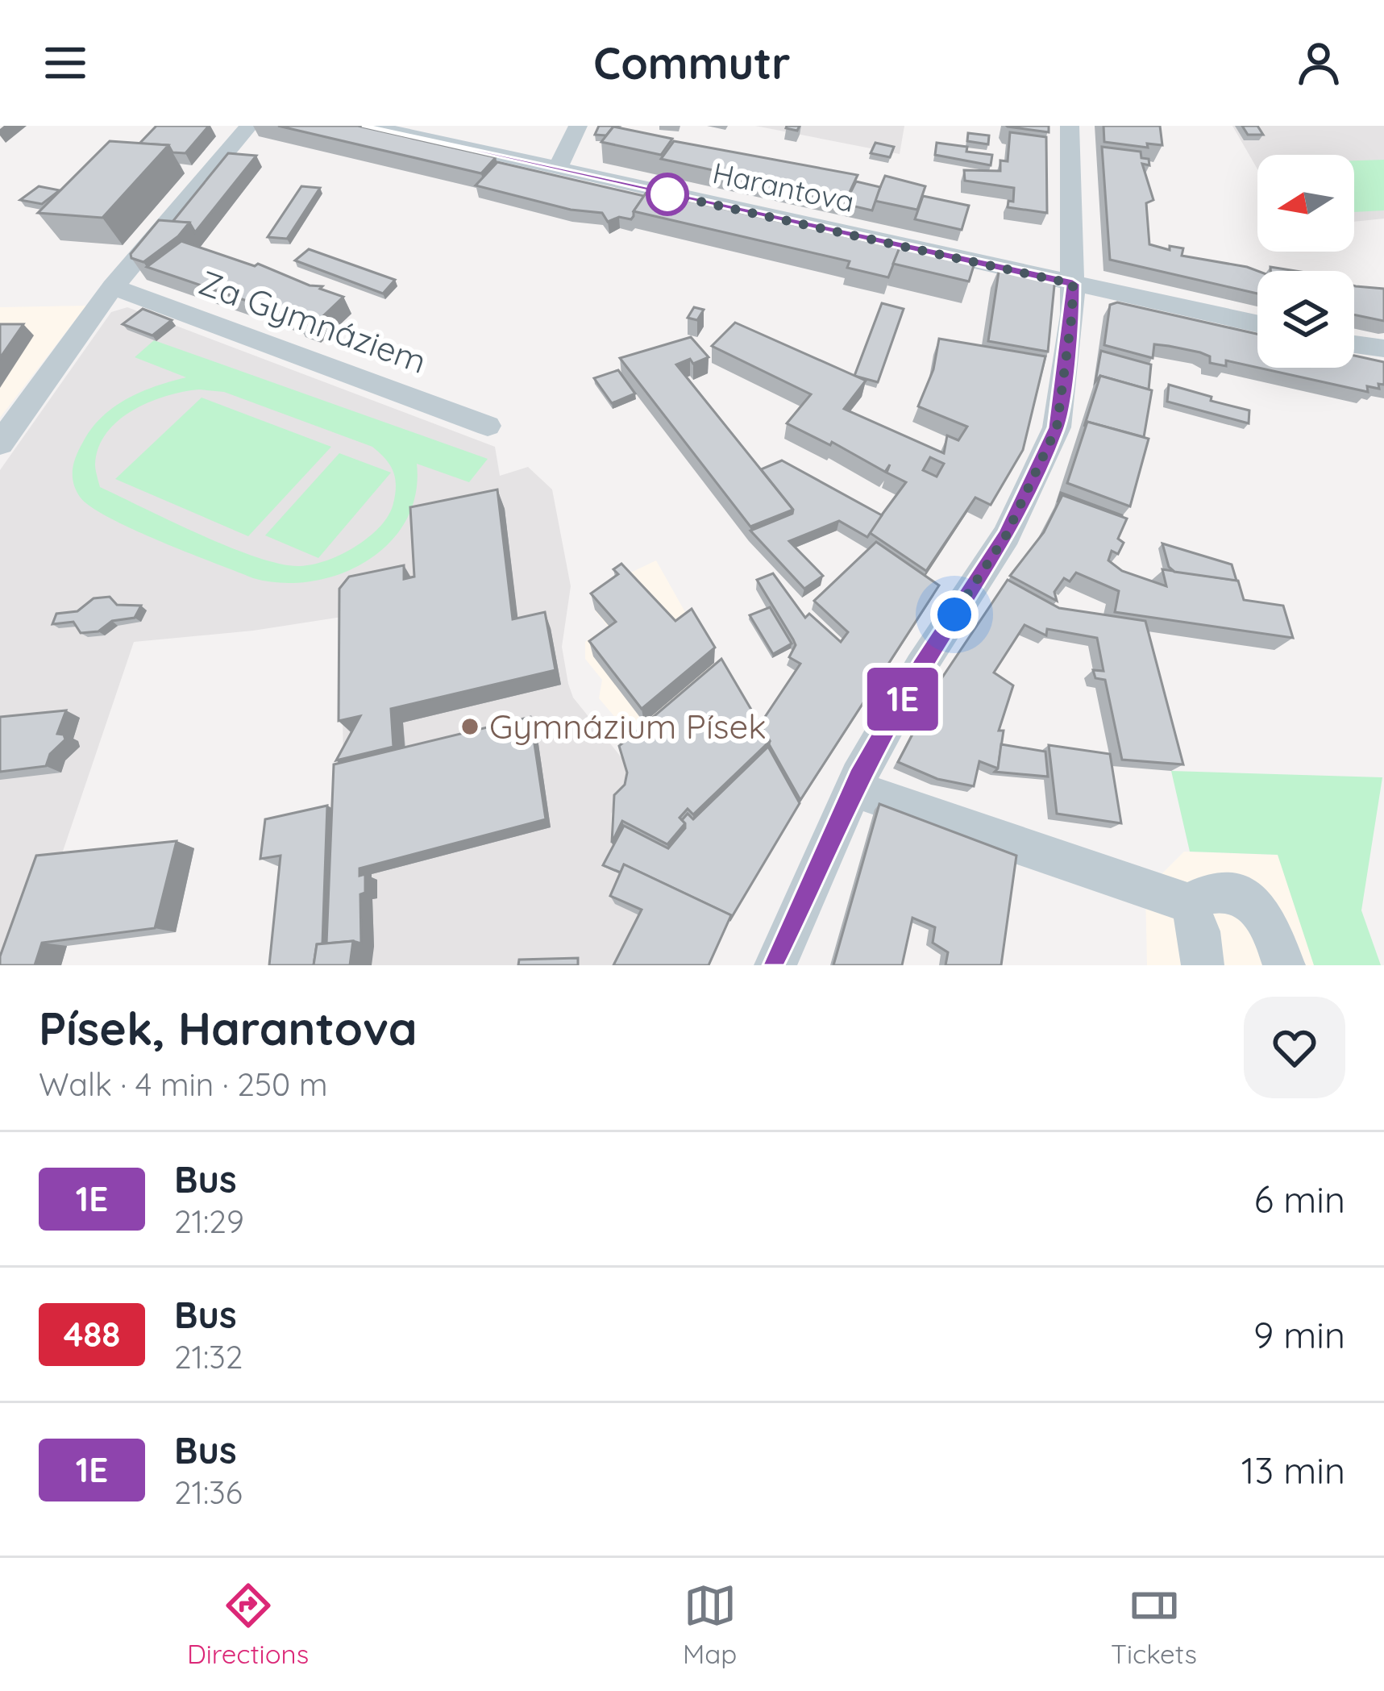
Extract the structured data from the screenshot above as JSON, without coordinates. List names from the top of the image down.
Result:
{
  "streets": {
    "street": ["Harantova", "Za Gymnáziem"]
  },
  "places": ["Gymnázium Písek"],
  "lines": ["bus line 1E"],
  "north": "left",
  "page": {
    "header": "Commutr",
    "on_map": "1E",
    "heading": ["Písek, Harantova", "Walk · 4 min · 250 m"],
    "list": [
      {
        "mark": "1E",
        "name": "Bus",
        "note": "21:29",
        "value": "6 min"
      },
      {
        "mark": "488",
        "name": "Bus",
        "note": "21:32",
        "value": "9 min"
      },
      {
        "mark": "1E",
        "name": "Bus",
        "note": "21:36",
        "value": "13 min"
      }
    ],
    "tabs": ["Directions", "Map", "Tickets"]
  }
}
